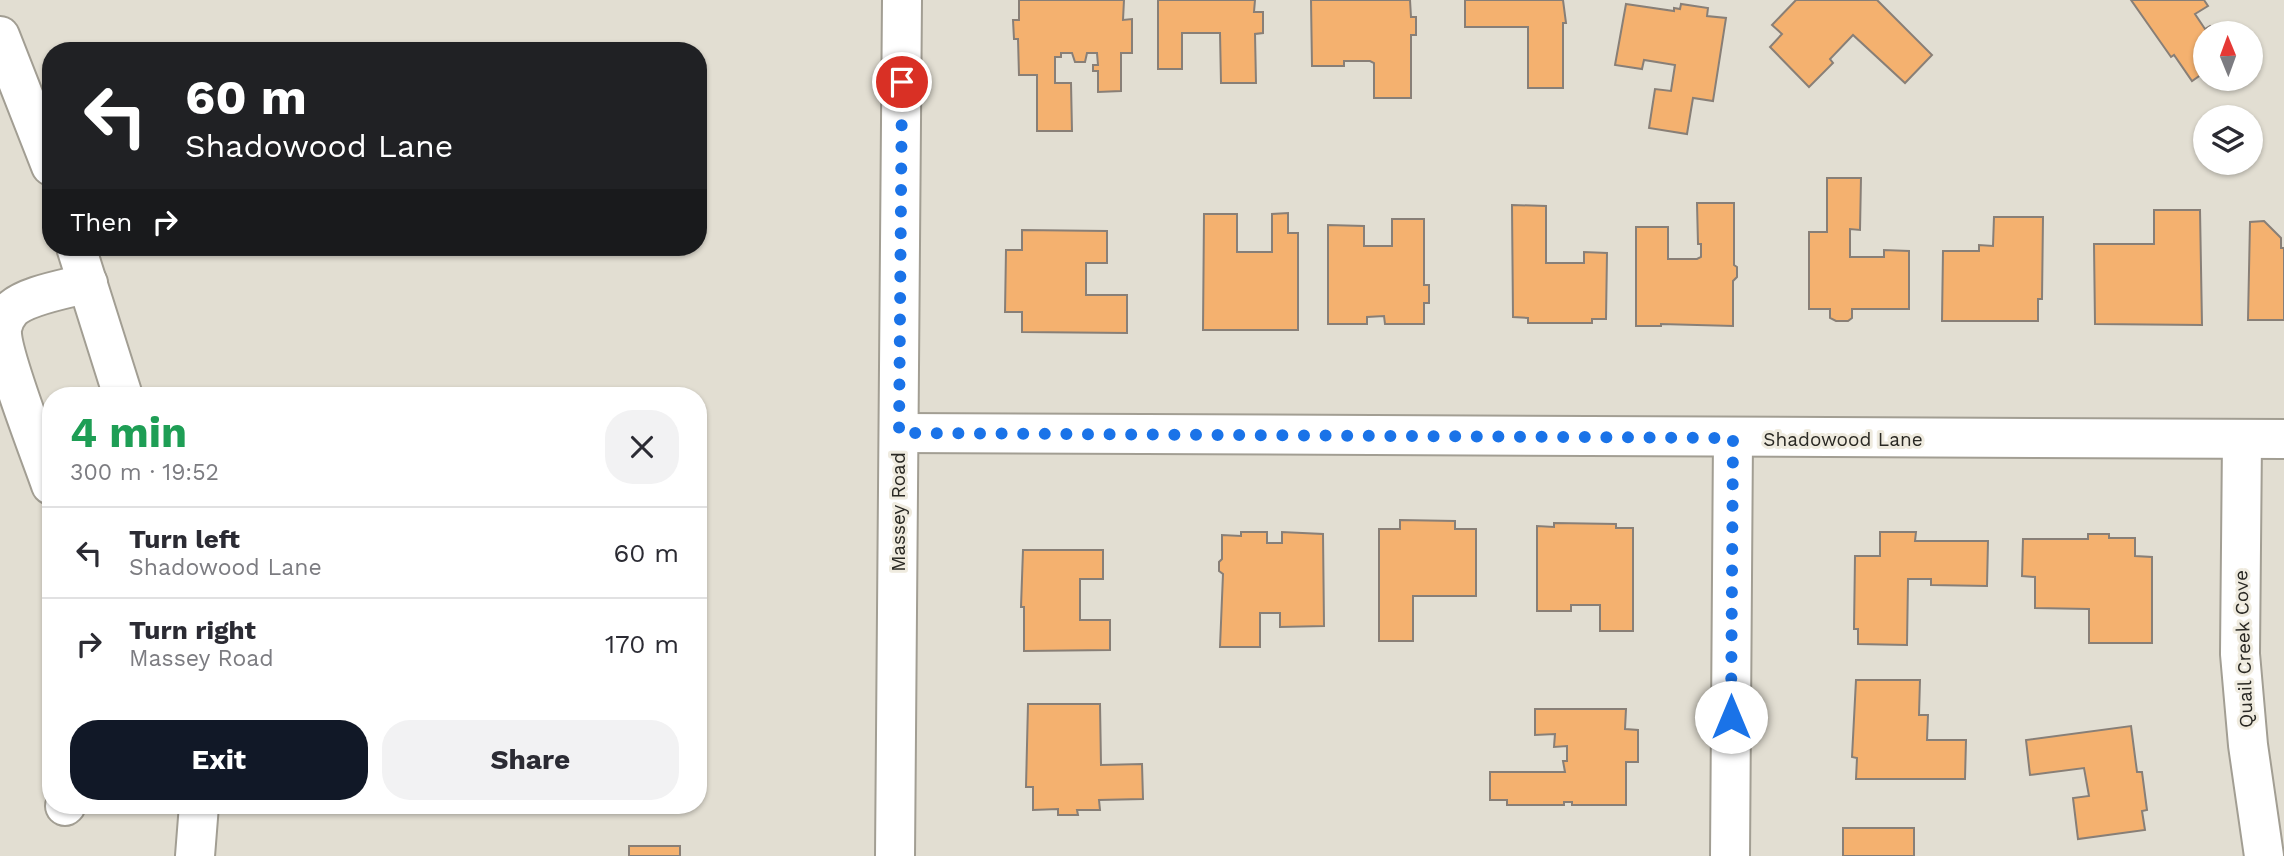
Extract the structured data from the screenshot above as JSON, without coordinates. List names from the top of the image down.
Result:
{
  "streets": {
    "street": ["Shadowood Lane", "Massey Road", "Quail Creek Cove"]
  },
  "crossings": [
    ["Shadowood Lane", "Massey Road"],
    ["Shadowood Lane", "Quail Creek Cove"]
  ],
  "north": "top",
  "page": {
    "turn": ["60 m", "Shadowood Lane"],
    "then": "Then",
    "heading": ["4 min", "300 m · 19:52"],
    "list": [
      {
        "name": "Turn left",
        "note": "Shadowood Lane",
        "value": "60 m"
      },
      {
        "name": "Turn right",
        "note": "Massey Road",
        "value": "170 m"
      }
    ],
    "buttons": ["Exit", "Share"]
  }
}
